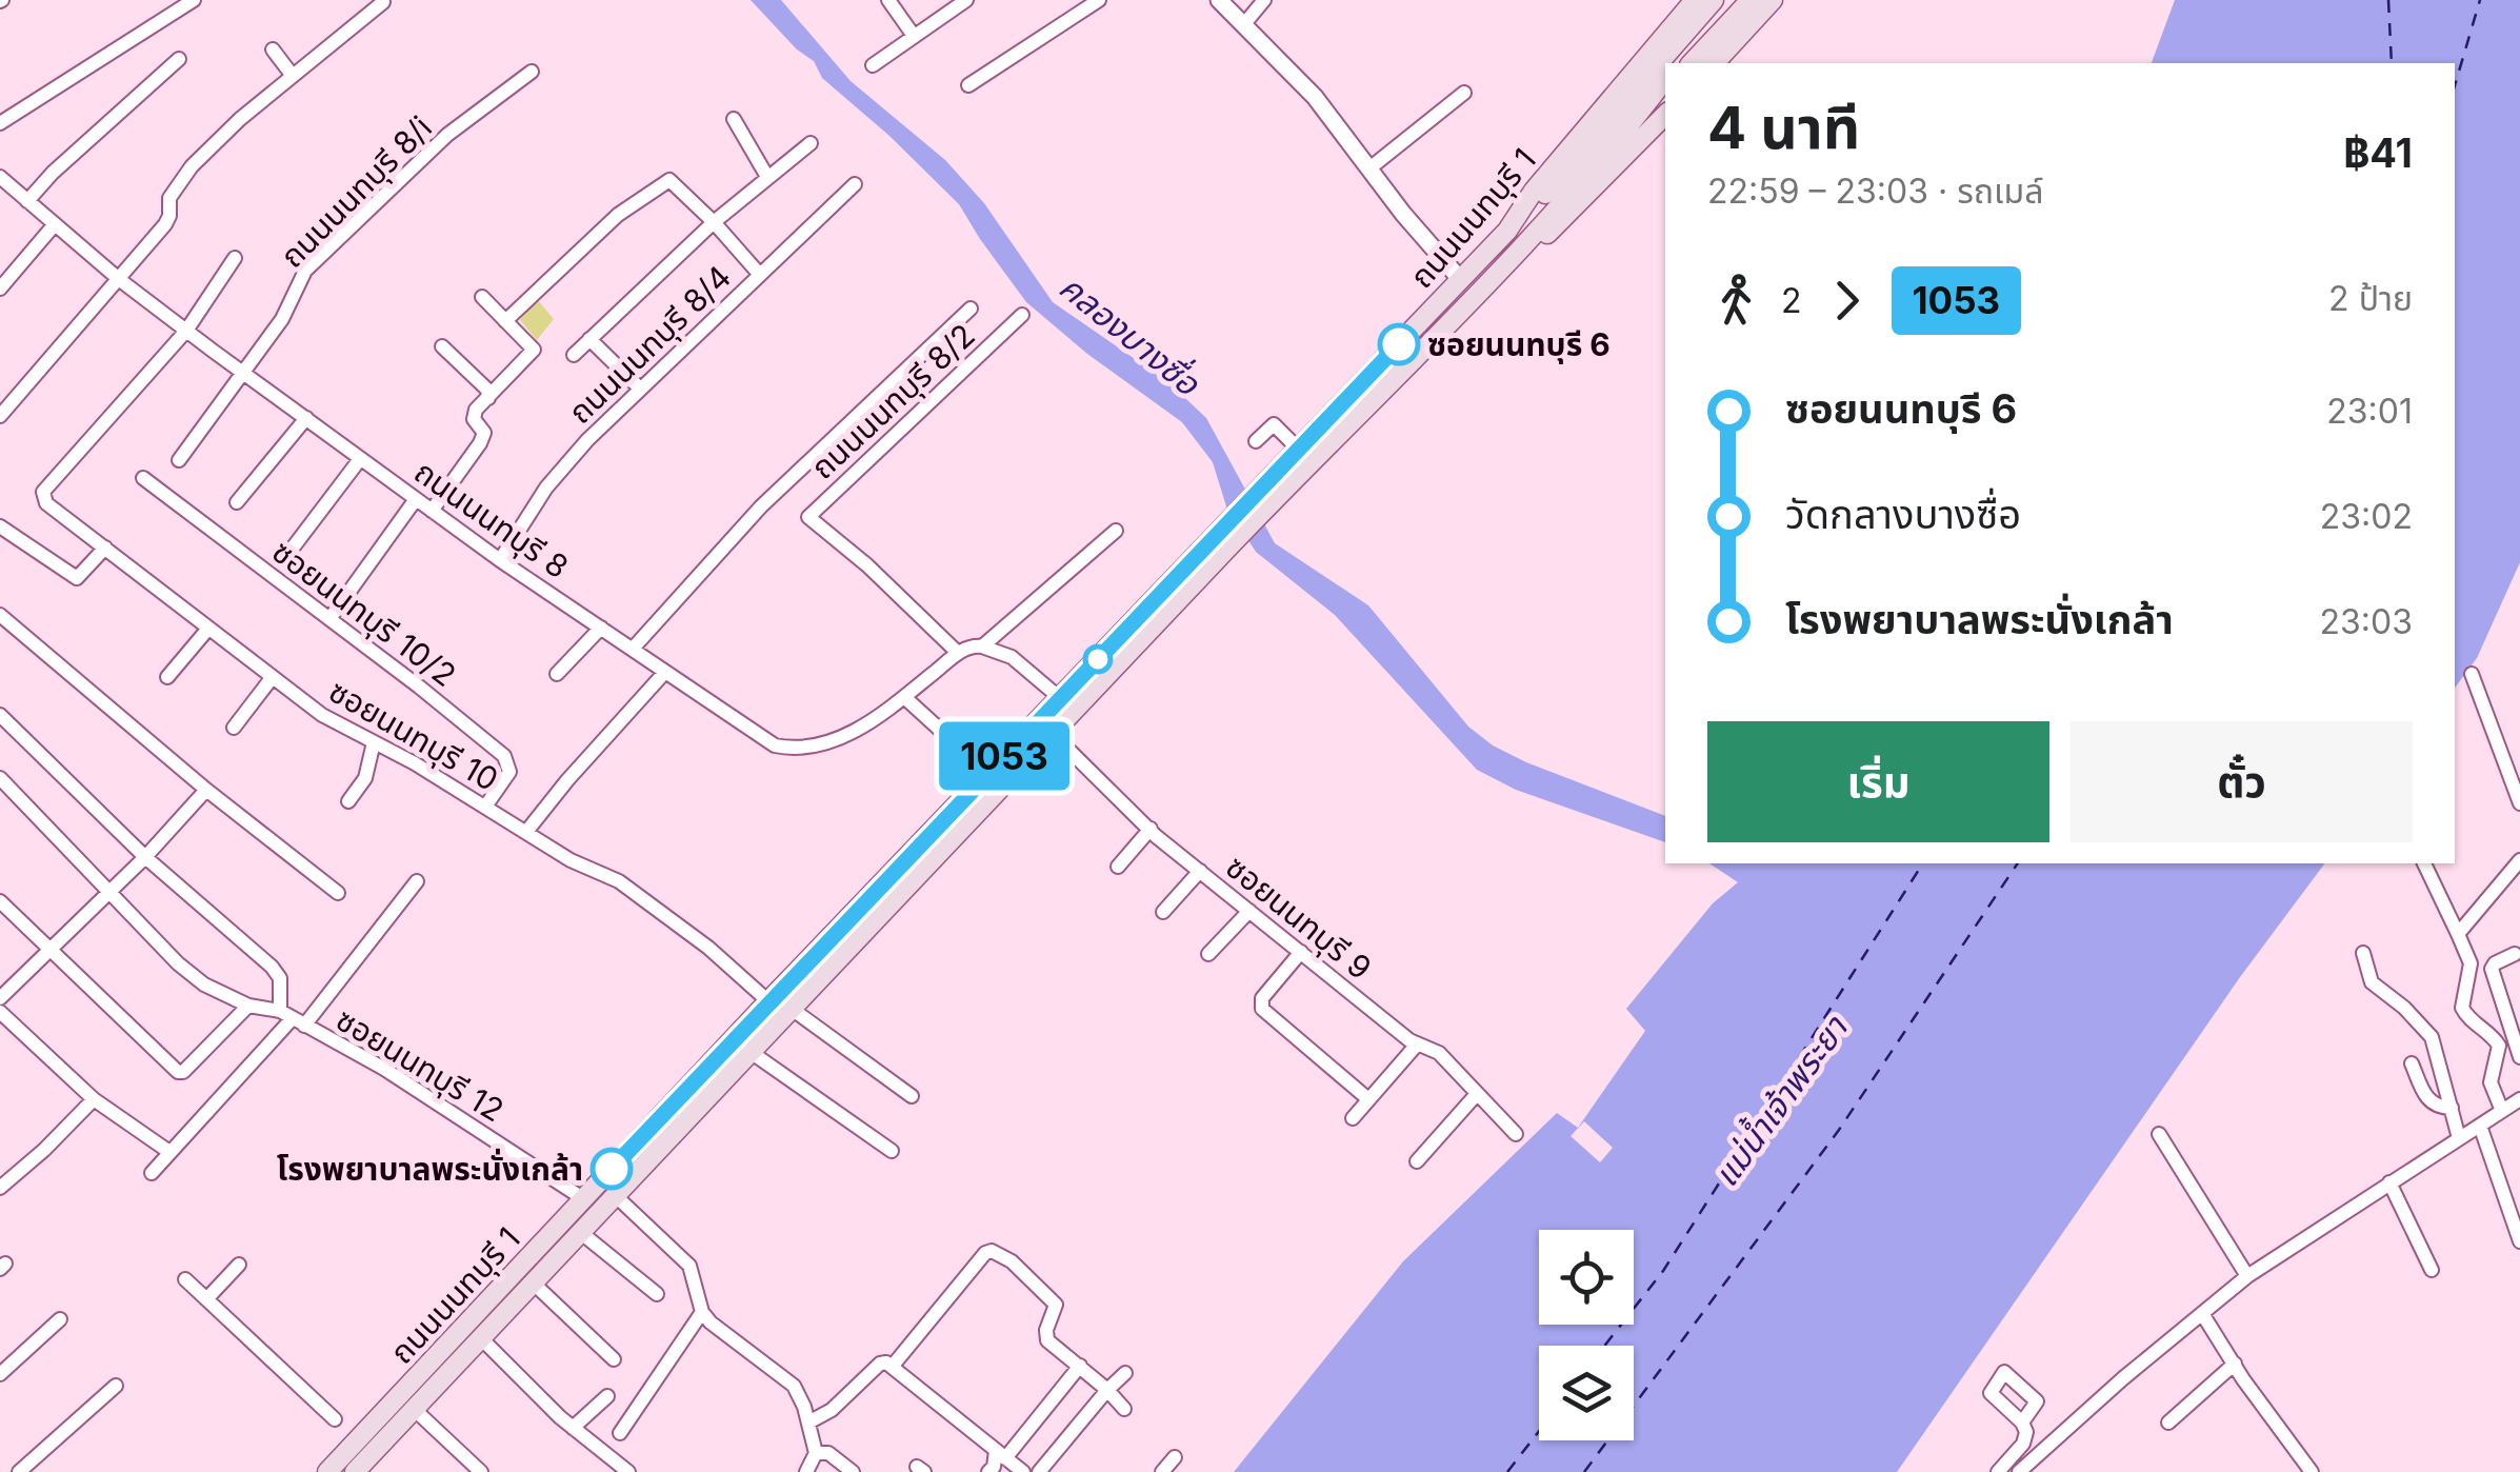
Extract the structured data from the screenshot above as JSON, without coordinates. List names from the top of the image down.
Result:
{
  "streets": {
    "main road": ["ถนนนนทบุรี 1"],
    "street": [
      "ถนนนนทบุรี 8/i",
      "ถนนนนทบุรี 8/4",
      "ถนนนนทบุรี 8/2",
      "ถนนนนทบุรี 8",
      "ซอยนนทบุรี 10/2",
      "ซอยนนทบุรี 10",
      "ซอยนนทบุรี 9",
      "ซอยนนทบุรี 12"
    ]
  },
  "crossings": [
    ["ถนนนนทบุรี 8/i", "ถนนนนทบุรี 8"],
    ["ถนนนนทบุรี 1", "ซอยนนทบุรี 10"],
    ["ถนนนนทบุรี 1", "ซอยนนทบุรี 9"],
    ["ถนนนนทบุรี 1", "ซอยนนทบุรี 12"],
    ["ถนนนนทบุรี 8/4", "ถนนนนทบุรี 8"],
    ["ถนนนนทบุรี 8/2", "ถนนนนทบุรี 8"],
    ["ถนนนนทบุรี 8", "ซอยนนทบุรี 10"],
    ["ซอยนนทบุรี 10/2", "ซอยนนทบุรี 10"]
  ],
  "water": ["คลองบางซื่อ", "แม่น้ำเจ้าพระยา"],
  "places": ["ซอยนนทบุรี 6", "โรงพยาบาลพระนั่งเกล้า"],
  "lines": ["bus line 1053"],
  "page": {
    "on_map": "1053",
    "heading": ["4 นาที", "22:59 – 23:03 · รถเมล์", "฿41"],
    "legs": ["2", "1053", "2 ป้าย"],
    "list": [
      {
        "name": "ซอยนนทบุรี 6",
        "value": "23:01"
      },
      {
        "name": "วัดกลางบางซื่อ",
        "value": "23:02"
      },
      {
        "name": "โรงพยาบาลพระนั่งเกล้า",
        "value": "23:03"
      }
    ],
    "buttons": ["เริ่ม", "ตั๋ว"]
  }
}
